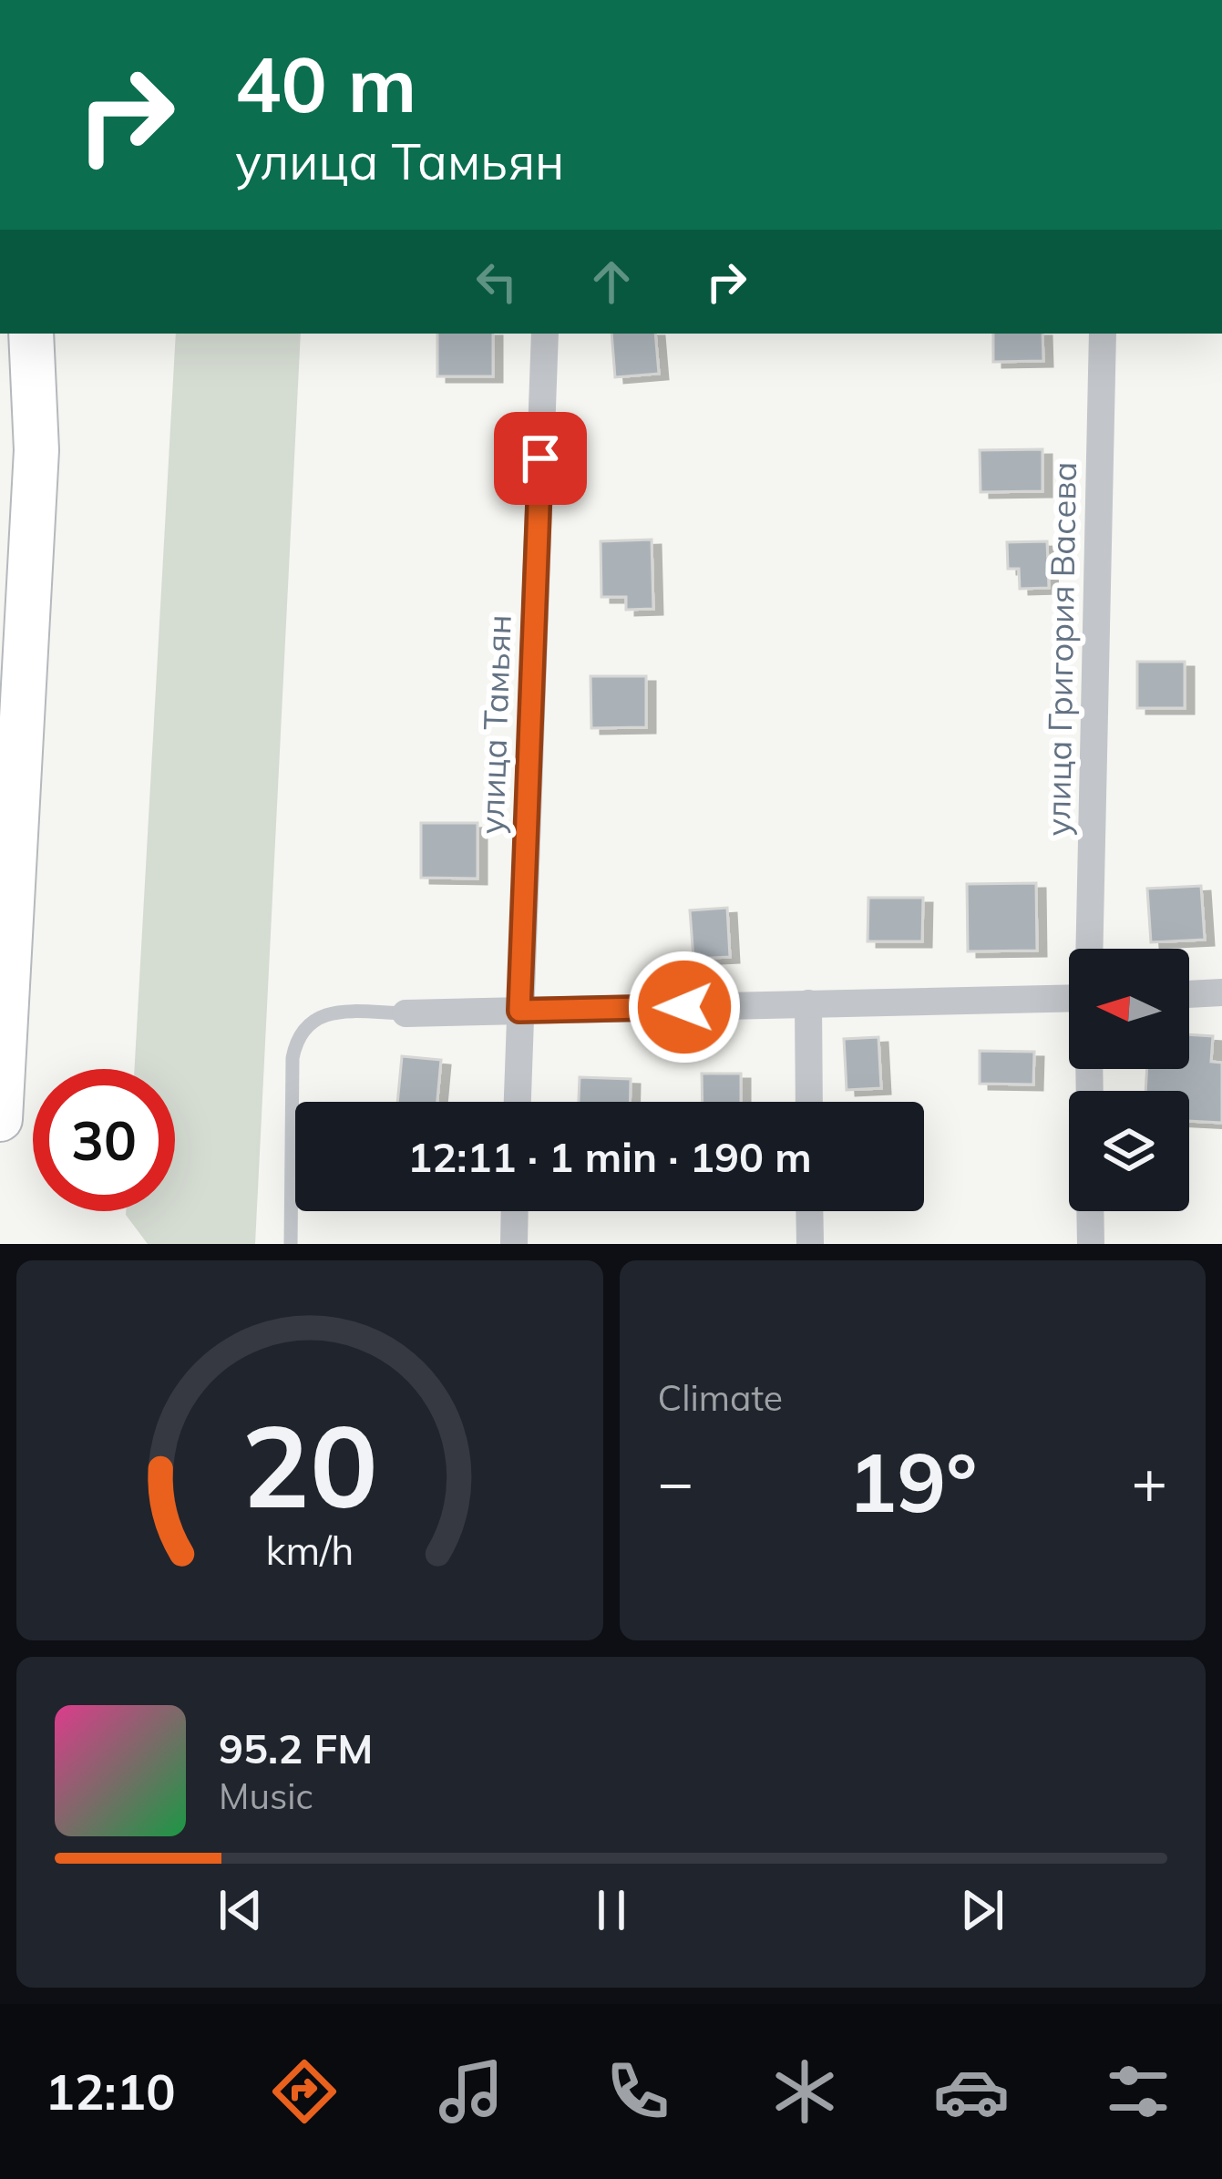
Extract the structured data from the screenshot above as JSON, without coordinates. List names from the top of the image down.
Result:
{
  "streets": {
    "street": ["улица Григория Васева", "улица Тамьян"]
  },
  "north": "left",
  "page": {
    "turn": ["40 m", "улица Тамьян"],
    "limit": "30",
    "trip": "12:11 · 1 min · 190 m",
    "tile": "Climate",
    "heat": ["−", "19°", "+"],
    "song": ["95.2 FM", "Music"],
    "tabs": "12:10",
    "gauge": ["20", "km/h"]
  }
}
